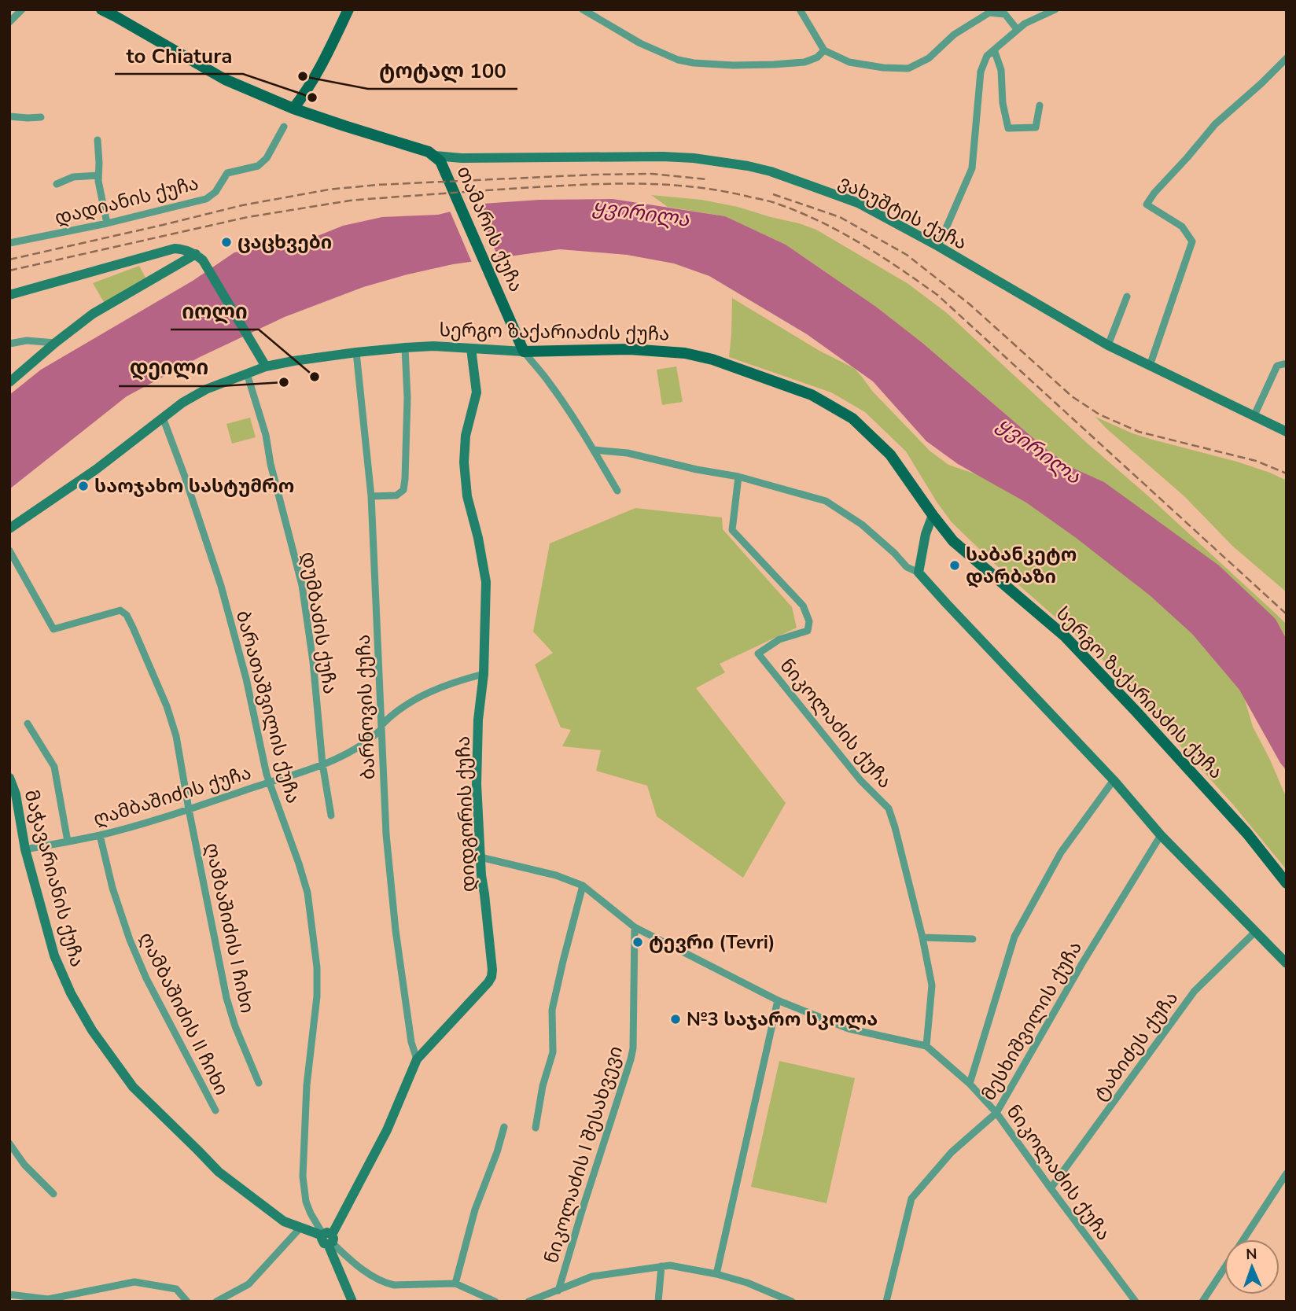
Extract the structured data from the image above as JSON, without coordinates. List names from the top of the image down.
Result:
{
  "streets": {
    "main road": ["თამარის ქუჩა", "სერგო ზაქარიაძის ქუჩა"],
    "street": [
      "დადიანის ქუჩა",
      "ვახუშტის ქუჩა",
      "დუმბაძის ქუჩა",
      "ბარათაშვილის ქუჩა",
      "ბარნოვის ქუჩა",
      "ნიკოლაძის ქუჩა",
      "ღამბაშიძის ქუჩა",
      "დიდგორის ქუჩა",
      "მაჭავარიანის ქუჩა",
      "ღამბაშიძის I ჩიხი",
      "ღამბაშიძის II ჩიხი",
      "მესხიშვილის ქუჩა",
      "ტაბიძეს ქუჩა",
      "ნიკოლაძის I შესახვევი"
    ]
  },
  "crossings": [
    ["ვახუშტის ქუჩა", "თამარის ქუჩა"],
    ["თამარის ქუჩა", "სერგო ზაქარიაძის ქუჩა"],
    ["სერგო ზაქარიაძის ქუჩა", "დუმბაძის ქუჩა"],
    ["სერგო ზაქარიაძის ქუჩა", "ბარათაშვილის ქუჩა"],
    ["სერგო ზაქარიაძის ქუჩა", "ბარნოვის ქუჩა"],
    ["სერგო ზაქარიაძის ქუჩა", "დიდგორის ქუჩა"],
    ["დუმბაძის ქუჩა", "ღამბაშიძის ქუჩა"],
    ["ბარათაშვილის ქუჩა", "ღამბაშიძის ქუჩა"],
    ["ბარათაშვილის ქუჩა", "დიდგორის ქუჩა"],
    ["ბარათაშვილის ქუჩა", "მაჭავარიანის ქუჩა"],
    ["ბარნოვის ქუჩა", "ღამბაშიძის ქუჩა"],
    ["ბარნოვის ქუჩა", "დიდგორის ქუჩა"],
    ["ნიკოლაძის ქუჩა", "დიდგორის ქუჩა"],
    ["ნიკოლაძის ქუჩა", "მესხიშვილის ქუჩა"],
    ["ნიკოლაძის ქუჩა", "ტაბიძეს ქუჩა"],
    ["ნიკოლაძის ქუჩა", "ნიკოლაძის I შესახვევი"],
    ["ღამბაშიძის ქუჩა", "დიდგორის ქუჩა"],
    ["ღამბაშიძის ქუჩა", "მაჭავარიანის ქუჩა"],
    ["ღამბაშიძის ქუჩა", "ღამბაშიძის I ჩიხი"],
    ["ღამბაშიძის ქუჩა", "ღამბაშიძის II ჩიხი"],
    ["დიდგორის ქუჩა", "მაჭავარიანის ქუჩა"]
  ],
  "water": ["ყვირილა"],
  "places": [
    "ტოტალ 100",
    "to Chiatura",
    "ცაცხვები",
    "იოლი",
    "დეილი",
    "საოჯახო სასტუმრო",
    "საბანკეტო დარბაზი",
    "ტევრი (Tevri)",
    "№3 საჯარო სკოლა"
  ],
  "north": "top"
}
